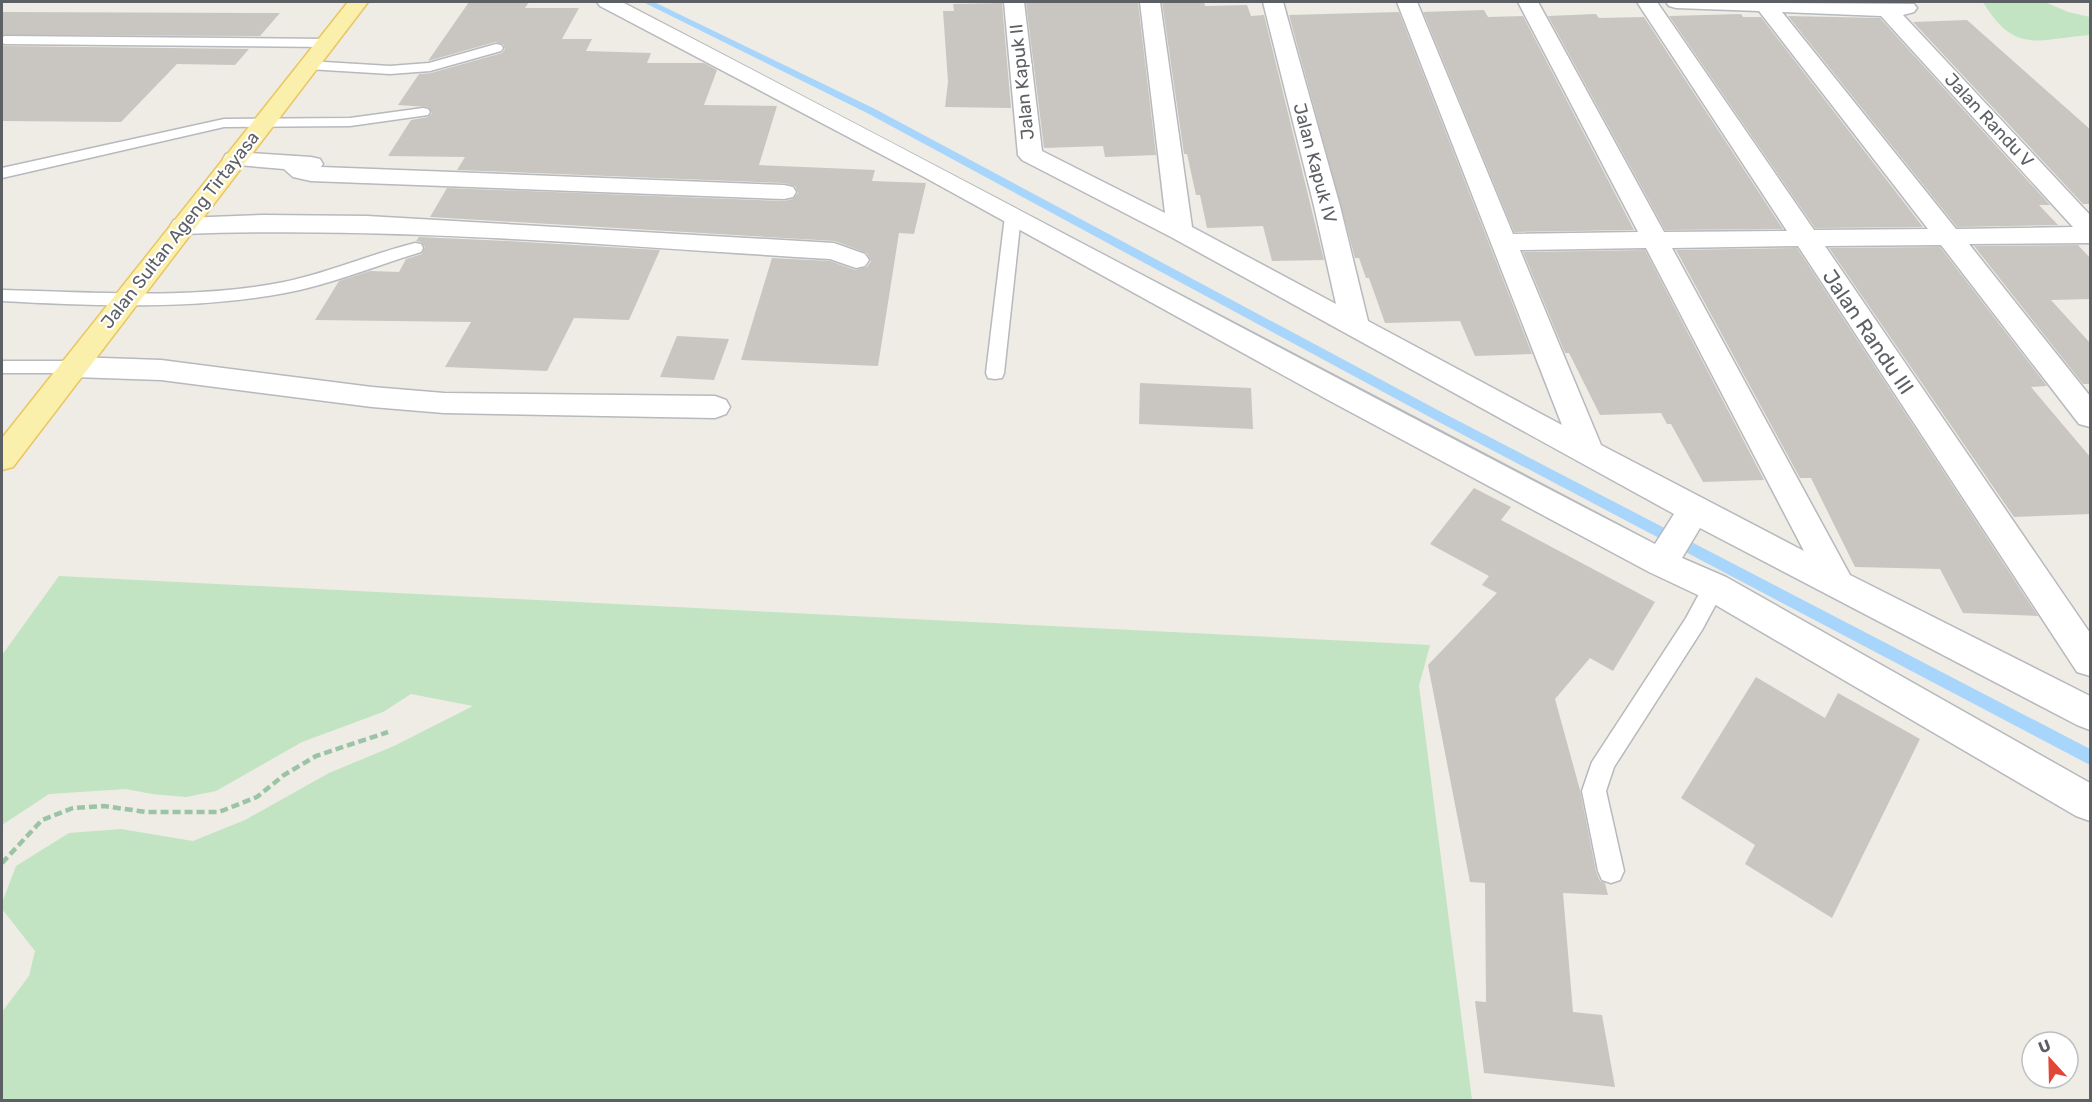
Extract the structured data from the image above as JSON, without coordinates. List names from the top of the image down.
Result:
{
  "streets": {
    "main road": ["Jalan Sultan Ageng Tirtayasa"],
    "street": [
      "Jalan Kapuk II",
      "Jalan Randu V",
      "Jalan Kapuk IV",
      "Jalan Randu III"
    ]
  },
  "north": "top"
}
